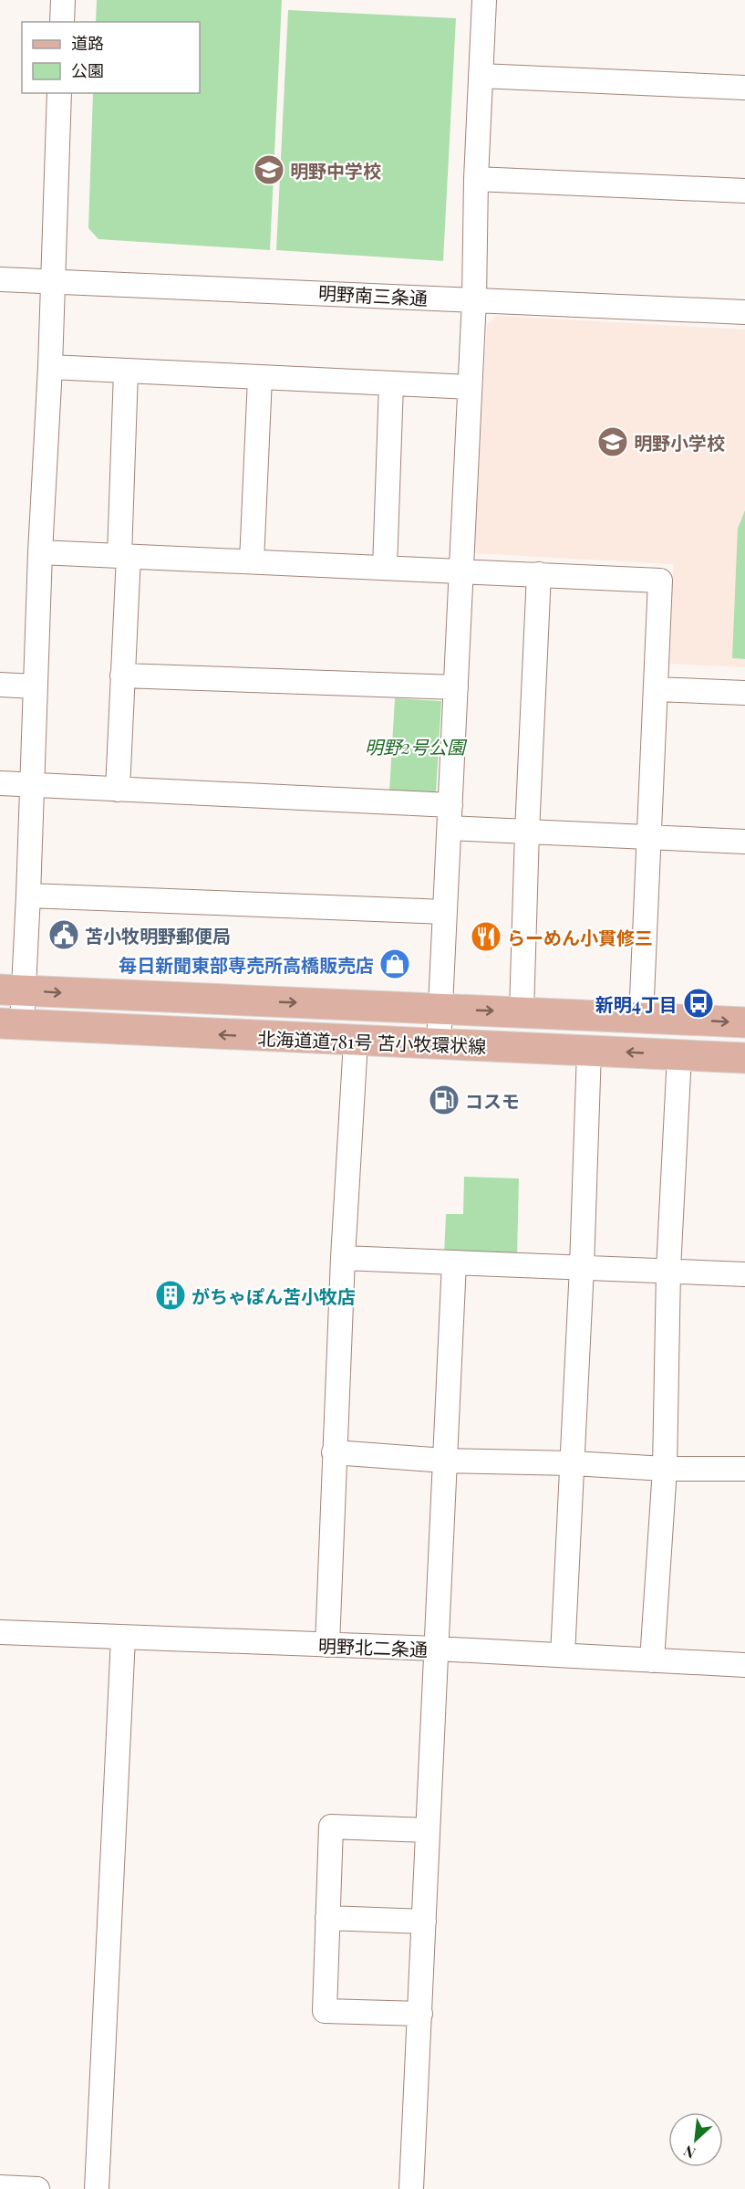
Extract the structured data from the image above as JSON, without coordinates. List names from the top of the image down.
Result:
{
  "streets": {
    "main road": ["北海道道781号 苫小牧環状線"],
    "street": ["明野南三条通", "明野北二条通"]
  },
  "parks": ["明野2号公園"],
  "places": {
    "school or university": ["明野中学校", "明野小学校"],
    "public building": ["苫小牧明野郵便局"],
    "restaurant": ["らーめん小貫修三"],
    "shop": ["毎日新聞東部専売所高橋販売店"],
    "bus stop": ["新明4丁目"],
    "fuel station": ["コスモ"],
    "building": ["がちゃぽん苫小牧店"]
  },
  "legend": ["道路", "公園"],
  "north": "bottom left"
}
